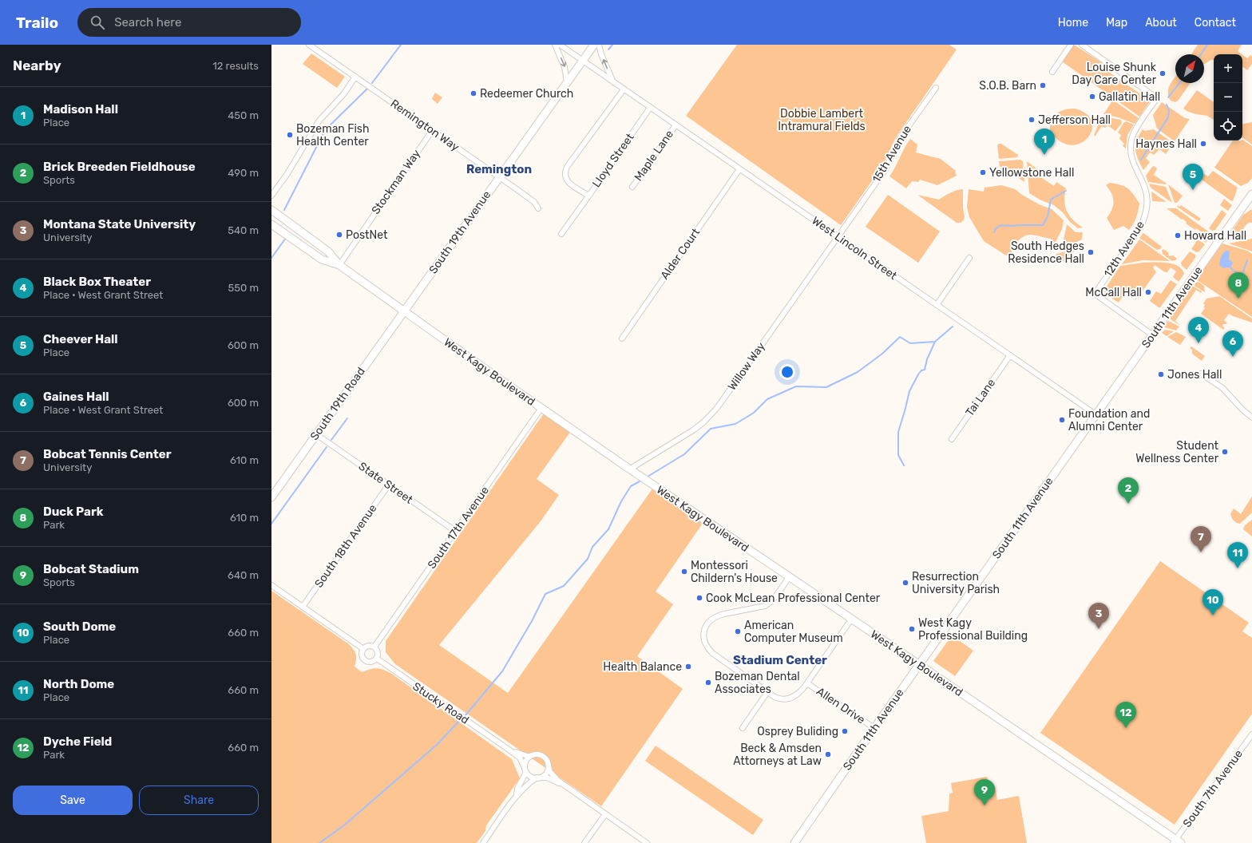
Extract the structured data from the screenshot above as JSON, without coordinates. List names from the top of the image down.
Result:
{
  "streets": {
    "main road": [
      "South 19th Avenue",
      "South 11th Avenue",
      "West Kagy Boulevard",
      "South 19th Road"
    ],
    "street": [
      "Remington Way",
      "15th Avenue",
      "Maple Lane",
      "Lloyd Street",
      "Stockman Way",
      "West Lincoln Street",
      "12th Avenue",
      "Alder Court",
      "Willow Way",
      "Tai Lane",
      "State Street",
      "South 17th Avenue",
      "South 18th Avenue",
      "Stucky Road",
      "Allen Drive",
      "South 7th Avenue"
    ]
  },
  "crossings": [
    ["Remington Way", "Stockman Way"],
    ["Remington Way", "South 19th Avenue"],
    ["15th Avenue", "West Lincoln Street"],
    ["15th Avenue", "Willow Way"],
    ["Maple Lane", "West Lincoln Street"],
    ["Lloyd Street", "West Lincoln Street"],
    ["Stockman Way", "West Kagy Boulevard"],
    ["South 19th Avenue", "West Lincoln Street"],
    ["South 19th Avenue", "West Kagy Boulevard"],
    ["South 19th Avenue", "South 19th Road"],
    ["West Lincoln Street", "Alder Court"],
    ["West Lincoln Street", "South 11th Avenue"],
    ["West Lincoln Street", "Willow Way"],
    ["West Lincoln Street", "Tai Lane"],
    ["12th Avenue", "South 11th Avenue"],
    ["South 11th Avenue", "West Kagy Boulevard"],
    ["South 11th Avenue", "Allen Drive"],
    ["Willow Way", "West Kagy Boulevard"],
    ["West Kagy Boulevard", "South 19th Road"],
    ["West Kagy Boulevard", "South 17th Avenue"],
    ["West Kagy Boulevard", "South 7th Avenue"],
    ["South 19th Road", "State Street"],
    ["State Street", "South 17th Avenue"],
    ["State Street", "South 18th Avenue"],
    ["South 17th Avenue", "Stucky Road"]
  ],
  "districts": ["Remington", "Stadium Center"],
  "parks": ["Dobbie Lambert Intramural Fields"],
  "places": [
    "Louise Shunk Day Care Center",
    "S.O.B. Barn",
    "Redeemer Church",
    "Gallatin Hall",
    "Jefferson Hall",
    "Bozeman Fish Health Center",
    "Haynes Hall",
    "Yellowstone Hall",
    "PostNet",
    "Howard Hall",
    "South Hedges Residence Hall",
    "McCall Hall",
    "Jones Hall",
    "Foundation and Alumni Center",
    "Student Wellness Center",
    "Montessori Childern's House",
    "Resurrection University Parish",
    "Cook McLean Professional Center",
    "West Kagy Professional Building",
    "American Computer Museum",
    "Health Balance",
    "Bozeman Dental Associates",
    "Osprey Buliding",
    "Beck & Amsden Attorneys at Law"
  ],
  "north": "top right",
  "page": {
    "header": "Trailo",
    "search": "Search here",
    "nav": [
      "Home",
      "Map",
      "About",
      "Contact"
    ],
    "heading": ["Nearby", "12 results"],
    "map_buttons": ["+", "−"],
    "list": [
      {
        "mark": "1",
        "name": "Madison Hall",
        "note": "Place",
        "value": "450 m"
      },
      {
        "mark": "2",
        "name": "Brick Breeden Fieldhouse",
        "note": "Sports",
        "value": "490 m"
      },
      {
        "mark": "3",
        "name": "Montana State University",
        "note": "University",
        "value": "540 m"
      },
      {
        "mark": "4",
        "name": "Black Box Theater",
        "note": "Place · West Grant Street",
        "value": "550 m"
      },
      {
        "mark": "5",
        "name": "Cheever Hall",
        "note": "Place",
        "value": "600 m"
      },
      {
        "mark": "6",
        "name": "Gaines Hall",
        "note": "Place · West Grant Street",
        "value": "600 m"
      },
      {
        "mark": "7",
        "name": "Bobcat Tennis Center",
        "note": "University",
        "value": "610 m"
      },
      {
        "mark": "8",
        "name": "Duck Park",
        "note": "Park",
        "value": "610 m"
      },
      {
        "mark": "9",
        "name": "Bobcat Stadium",
        "note": "Sports",
        "value": "640 m"
      },
      {
        "mark": "10",
        "name": "South Dome",
        "note": "Place",
        "value": "660 m"
      },
      {
        "mark": "11",
        "name": "North Dome",
        "note": "Place",
        "value": "660 m"
      },
      {
        "mark": "12",
        "name": "Dyche Field",
        "note": "Park",
        "value": "660 m"
      }
    ],
    "pins": [
      "1",
      "5",
      "8",
      "4",
      "6",
      "2",
      "7",
      "11",
      "10",
      "3",
      "12",
      "9"
    ],
    "buttons": ["Save", "Share"]
  }
}
